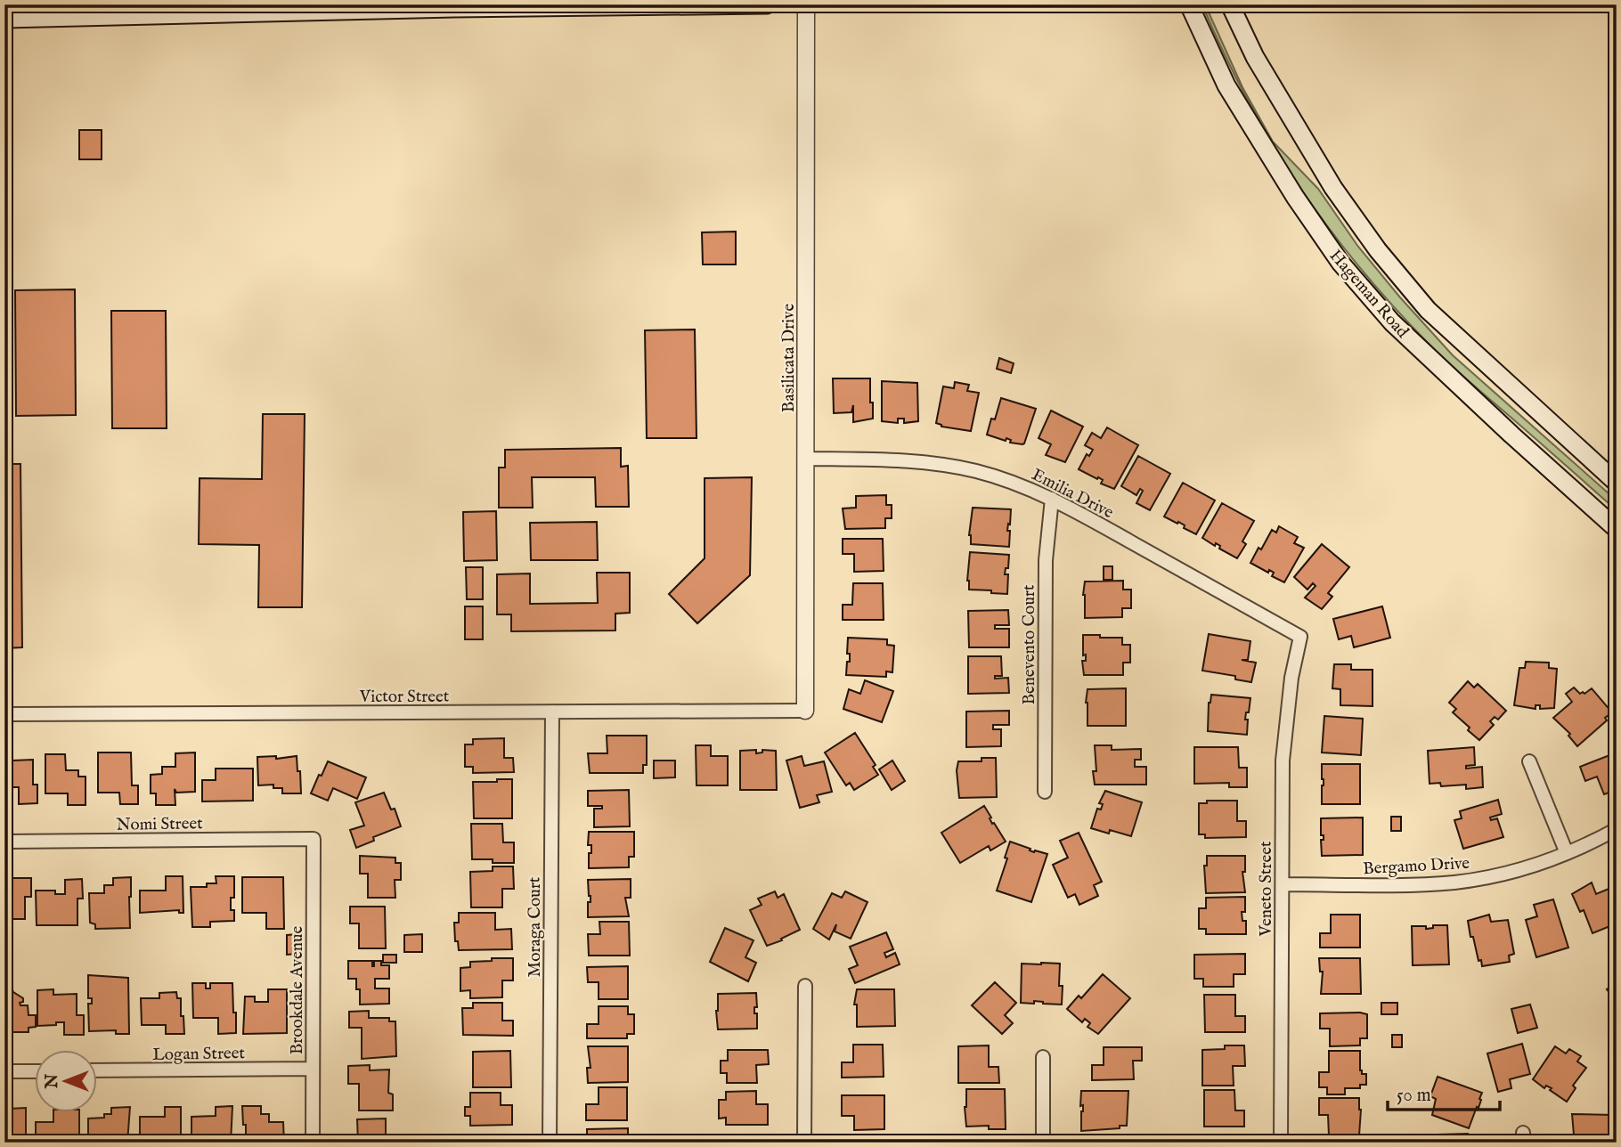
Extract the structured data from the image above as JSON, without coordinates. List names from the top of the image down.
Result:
{
  "streets": {
    "main road": ["Hageman Road"],
    "street": [
      "Basilicata Drive",
      "Emilia Drive",
      "Benevento Court",
      "Victor Street",
      "Nomi Street",
      "Bergamo Drive",
      "Veneto Street",
      "Moraga Court",
      "Brookdale Avenue",
      "Logan Street"
    ]
  },
  "crossings": [
    ["Basilicata Drive", "Emilia Drive"],
    ["Basilicata Drive", "Victor Street"],
    ["Emilia Drive", "Benevento Court"],
    ["Emilia Drive", "Veneto Street"],
    ["Victor Street", "Moraga Court"],
    ["Nomi Street", "Brookdale Avenue"],
    ["Bergamo Drive", "Veneto Street"],
    ["Brookdale Avenue", "Logan Street"]
  ],
  "scale_bar": "50 m",
  "north": "left"
}
